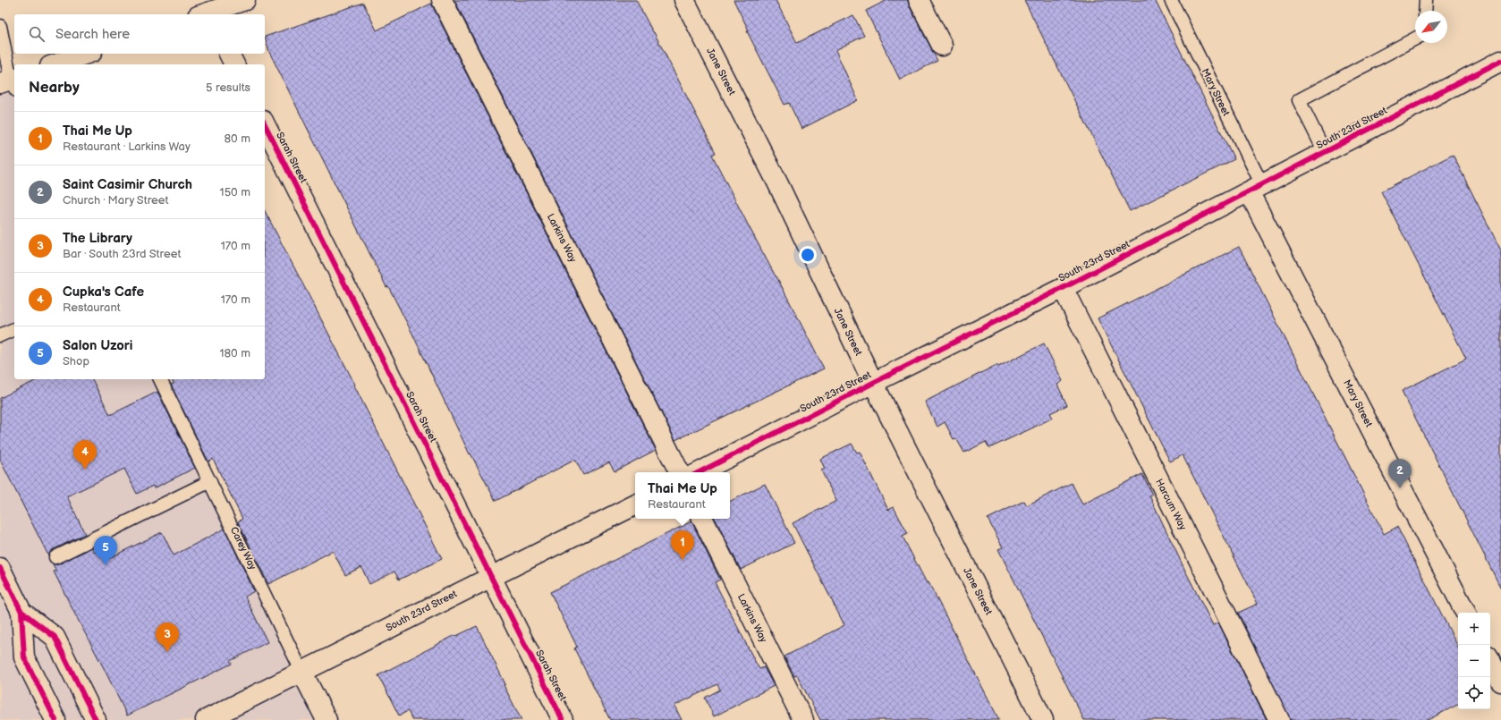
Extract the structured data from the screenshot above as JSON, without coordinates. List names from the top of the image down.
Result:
{
  "streets": {
    "street": [
      "Jane Street",
      "Mary Street",
      "South 23rd Street",
      "Sarah Street",
      "Larkins Way",
      "Harcum Way",
      "Carey Way"
    ]
  },
  "crossings": [
    ["Jane Street", "South 23rd Street"],
    ["Mary Street", "South 23rd Street"],
    ["South 23rd Street", "Sarah Street"],
    ["South 23rd Street", "Harcum Way"],
    ["South 23rd Street", "Carey Way"]
  ],
  "north": "bottom left",
  "page": {
    "search": "Search here",
    "heading": ["Nearby", "5 results"],
    "list": [
      {
        "mark": "1",
        "name": "Thai Me Up",
        "note": "Restaurant · Larkins Way",
        "value": "80 m"
      },
      {
        "mark": "2",
        "name": "Saint Casimir Church",
        "note": "Church · Mary Street",
        "value": "150 m"
      },
      {
        "mark": "3",
        "name": "The Library",
        "note": "Bar · South 23rd Street",
        "value": "170 m"
      },
      {
        "mark": "4",
        "name": "Cupka's Cafe",
        "note": "Restaurant",
        "value": "170 m"
      },
      {
        "mark": "5",
        "name": "Salon Uzori",
        "note": "Shop",
        "value": "180 m"
      }
    ],
    "pins": [
      "4",
      "2",
      "1",
      "5",
      "3"
    ],
    "popup": ["Thai Me Up", "Restaurant"],
    "map_buttons": ["+", "−"]
  }
}
